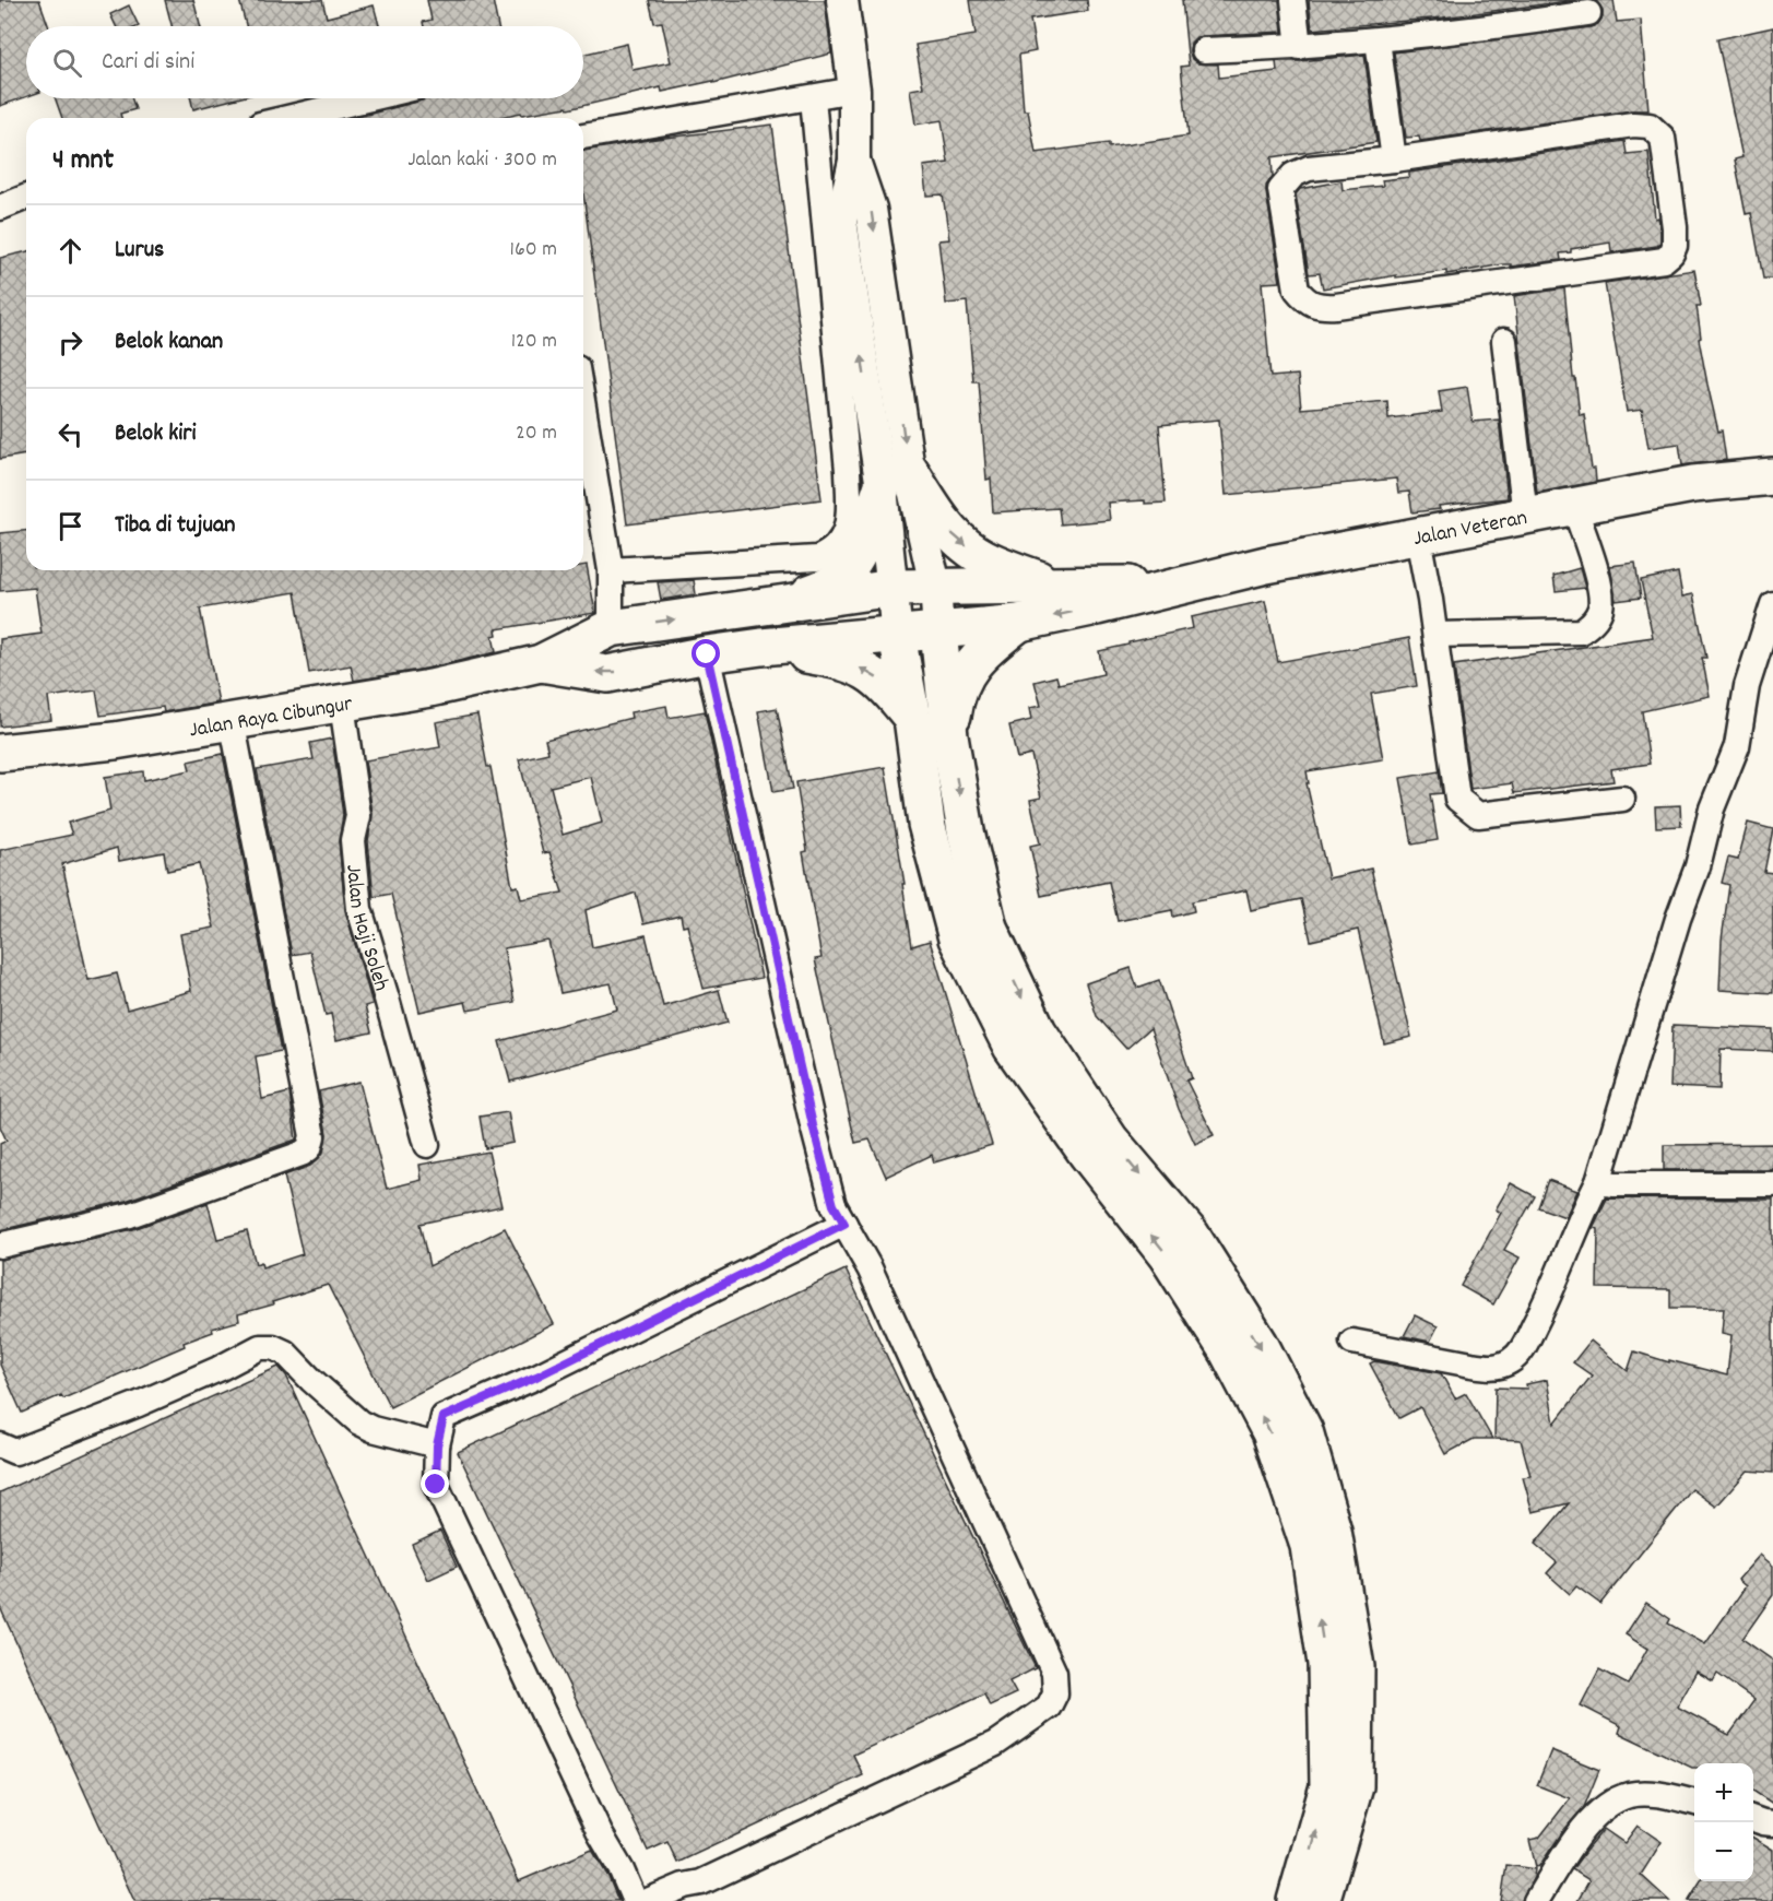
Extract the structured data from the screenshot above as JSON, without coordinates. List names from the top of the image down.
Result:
{
  "streets": {
    "highway": ["Jalan Veteran", "Jalan Raya Cibungur"],
    "street": ["Jalan Haji Soleh"]
  },
  "crossings": [
    ["Jalan Veteran", "Jalan Raya Cibungur"],
    ["Jalan Raya Cibungur", "Jalan Haji Soleh"]
  ],
  "page": {
    "search": "Cari di sini",
    "heading": ["4 mnt", "Jalan kaki · 300 m"],
    "list": [
      ["Lurus", "160 m"],
      ["Belok kanan", "120 m"],
      ["Belok kiri", "20 m"],
      "Tiba di tujuan"
    ],
    "map_buttons": ["+", "−"]
  }
}
